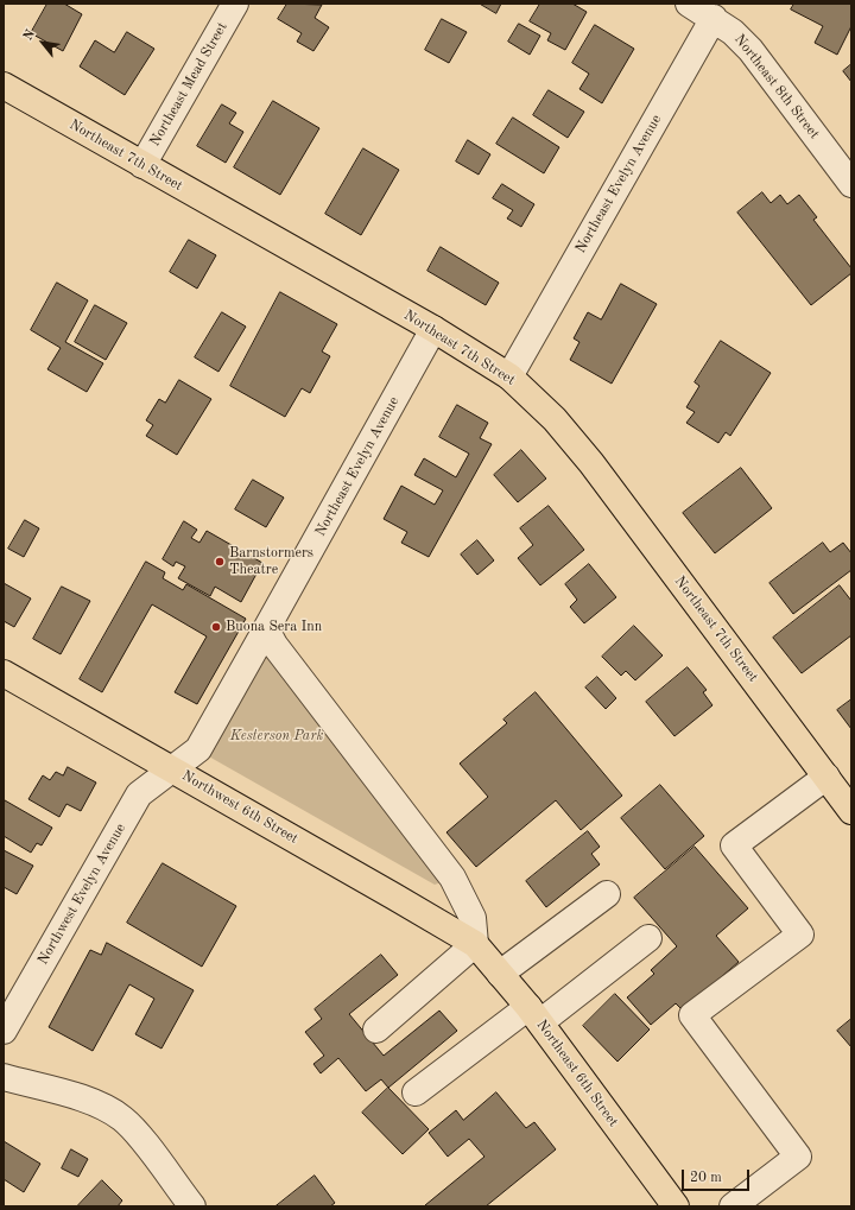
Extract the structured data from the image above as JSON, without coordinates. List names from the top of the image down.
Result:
{
  "streets": {
    "highway": ["Northeast 7th Street", "Northwest 6th Street", "Northeast 6th Street"],
    "street": [
      "Northeast Mead Street",
      "Northeast 8th Street",
      "Northeast Evelyn Avenue",
      "Northwest Evelyn Avenue"
    ]
  },
  "crossings": [
    ["Northeast Mead Street", "Northeast 7th Street"],
    ["Northeast 8th Street", "Northeast Evelyn Avenue"],
    ["Northeast 7th Street", "Northeast Evelyn Avenue"],
    ["Northeast Evelyn Avenue", "Northwest 6th Street"],
    ["Northeast Evelyn Avenue", "Northwest Evelyn Avenue"],
    ["Northwest 6th Street", "Northwest Evelyn Avenue"],
    ["Northwest 6th Street", "Northeast 6th Street"]
  ],
  "parks": ["Kesterson Park"],
  "places": ["Barnstormers Theatre", "Buona Sera Inn"],
  "scale_bar": "20 m",
  "north": "top left"
}
